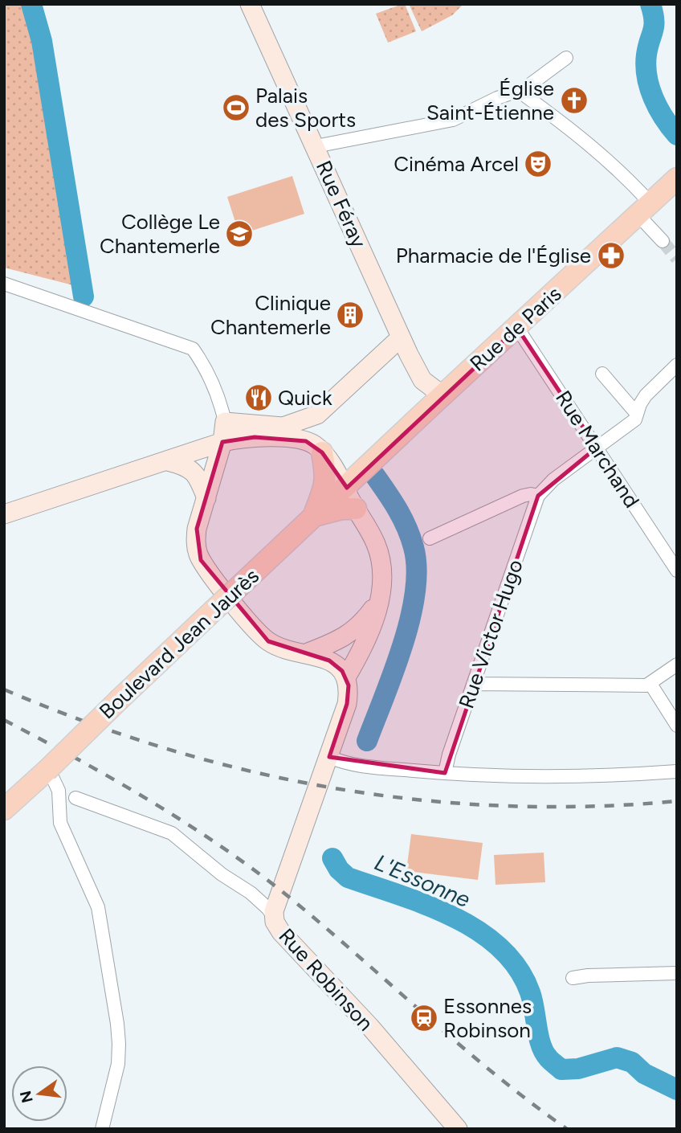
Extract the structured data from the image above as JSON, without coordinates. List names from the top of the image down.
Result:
{
  "streets": {
    "main road": ["Rue de Paris", "Boulevard Jean Jaurès"],
    "street": [
      "Rue Féray",
      "Rue Marchand",
      "Rue Victor Hugo",
      "Rue Robinson"
    ]
  },
  "crossings": [
    ["Rue Féray", "Rue de Paris"],
    ["Rue de Paris", "Rue Marchand"],
    ["Rue de Paris", "Boulevard Jean Jaurès"],
    ["Rue de Paris", "Rue Robinson"],
    ["Boulevard Jean Jaurès", "Rue Robinson"]
  ],
  "water": ["L'Essonne"],
  "places": {
    "church": ["Église Saint-Étienne"],
    "sports": ["Palais des Sports"],
    "theatre": ["Cinéma Arcel"],
    "school or university": ["Collège Le Chantemerle"],
    "pharmacy": ["Pharmacie de l'Église"],
    "building": ["Clinique Chantemerle"],
    "restaurant": ["Quick"],
    "station": ["Essonnes Robinson"]
  },
  "north": "left"
}
